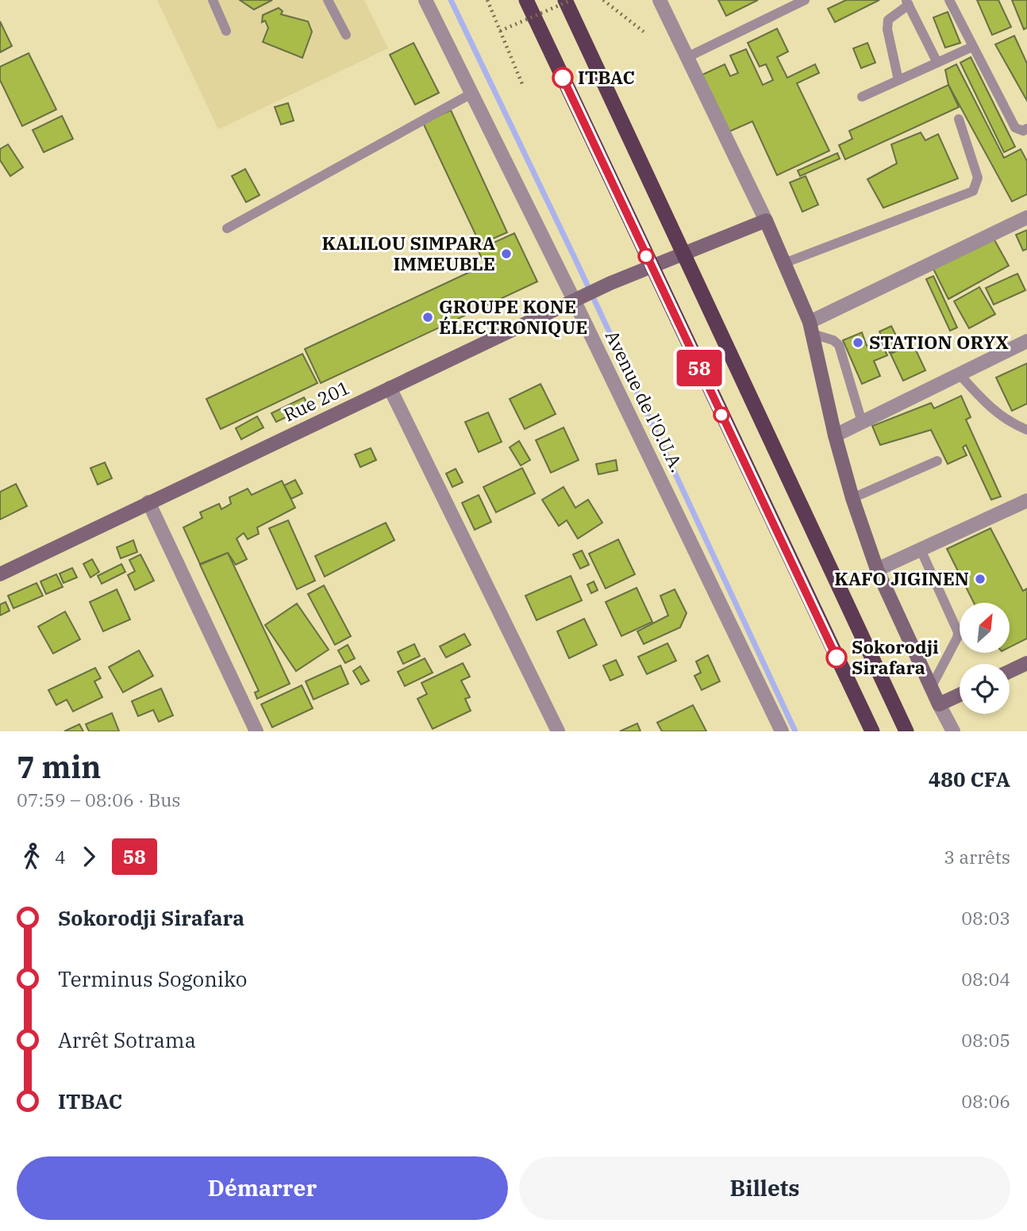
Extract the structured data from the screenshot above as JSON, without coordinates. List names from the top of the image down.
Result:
{
  "streets": {
    "main road": ["Rue 201"],
    "street": ["Avenue de l'O.U.A."]
  },
  "crossings": [
    ["Rue 201", "Avenue de l'O.U.A."]
  ],
  "places": [
    "ITBAC",
    "KALILOU SIMPARA IMMEUBLE",
    "GROUPE KONE ÉLECTRONIQUE",
    "STATION ORYX",
    "KAFO JIGINEN",
    "Sokorodji Sirafara"
  ],
  "lines": ["bus line 58"],
  "north": "top right",
  "page": {
    "on_map": "58",
    "heading": ["7 min", "07:59 – 08:06 · Bus", "480 CFA"],
    "legs": ["4", "58", "3 arrêts"],
    "list": [
      {
        "name": "Sokorodji Sirafara",
        "value": "08:03"
      },
      {
        "name": "Terminus Sogoniko",
        "value": "08:04"
      },
      {
        "name": "Arrêt Sotrama",
        "value": "08:05"
      },
      {
        "name": "ITBAC",
        "value": "08:06"
      }
    ],
    "buttons": ["Démarrer", "Billets"]
  }
}
